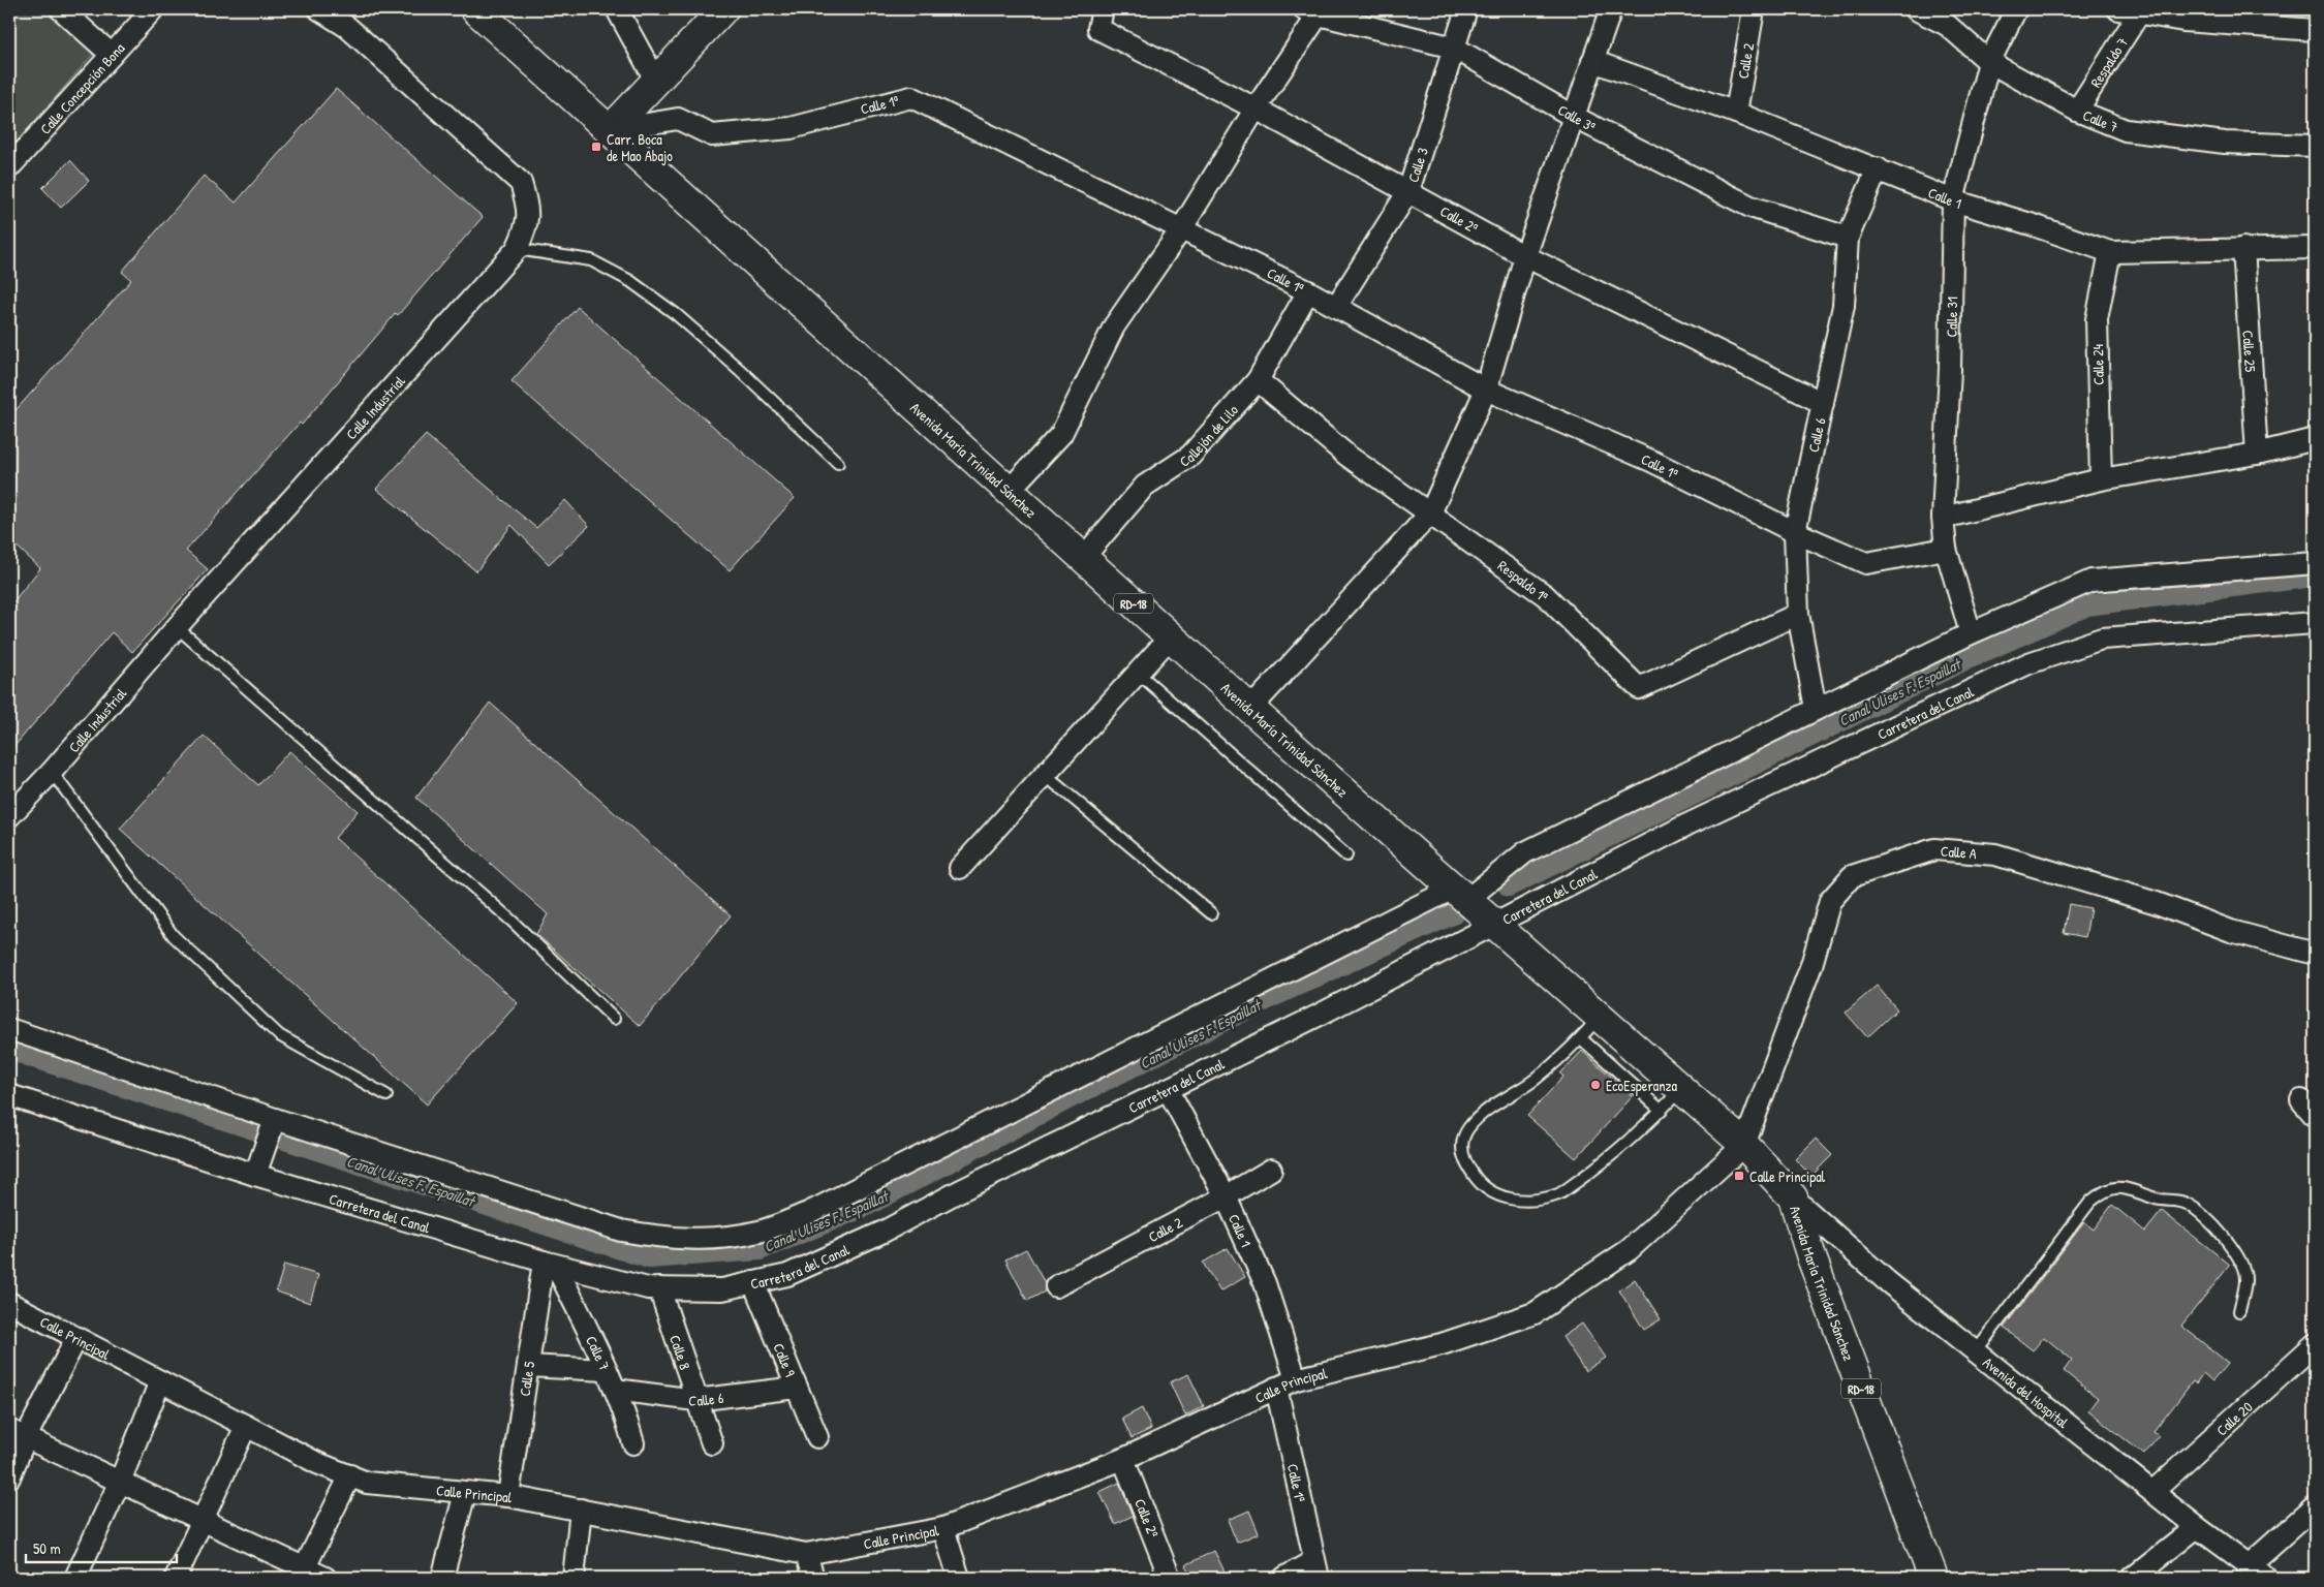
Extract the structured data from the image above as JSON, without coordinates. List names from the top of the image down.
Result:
{
  "streets": {
    "main road": ["Avenida María Trinidad Sánchez", "RD-18"],
    "street": [
      "Calle 2",
      "Respaldo 7",
      "Calle Concepción Bona",
      "Calle 1ª",
      "Calle 3ª",
      "Calle 7",
      "Calle 3",
      "Calle 1",
      "Calle 2ª",
      "Calle 31",
      "Calle 25",
      "Calle 24",
      "Calle Industrial",
      "Callejón de Lilo",
      "Calle 6",
      "Respaldo 1ª",
      "Carretera del Canal",
      "Calle A",
      "Calle Principal",
      "Calle 8",
      "Calle 9",
      "Calle 5",
      "Avenida del Hospital",
      "Calle 20"
    ]
  },
  "crossings": [
    ["Calle 2", "Calle 1"],
    ["Respaldo 7", "Calle 7"],
    ["Calle 1ª", "Calle 3"],
    ["Calle 1ª", "Calle 31"],
    ["Calle 1ª", "Callejón de Lilo"],
    ["Calle 1ª", "Calle 6"],
    ["Calle 1ª", "Avenida María Trinidad Sánchez"],
    ["Calle 1ª", "Calle Principal"],
    ["Calle 3ª", "Calle 3"],
    ["Calle 3ª", "Calle 6"],
    ["Calle 7", "Calle 31"],
    ["Calle 7", "Calle 6"],
    ["Calle 7", "Carretera del Canal"],
    ["Calle 7", "Calle 5"],
    ["Calle 3", "Calle 2ª"],
    ["Calle 1", "Calle 31"],
    ["Calle 1", "Calle 25"],
    ["Calle 1", "Calle 24"],
    ["Calle 1", "Calle 6"],
    ["Calle 1", "Carretera del Canal"],
    ["Calle 1", "Calle Principal"],
    ["Calle 2ª", "Calle 6"],
    ["Calle 2ª", "Calle Principal"],
    ["Callejón de Lilo", "Avenida María Trinidad Sánchez"],
    ["Callejón de Lilo", "Respaldo 1ª"],
    ["Calle 6", "Respaldo 1ª"],
    ["Calle 6", "Calle 8"],
    ["Calle 6", "Calle 9"],
    ["Avenida María Trinidad Sánchez", "Carretera del Canal"],
    ["Avenida María Trinidad Sánchez", "Calle A"],
    ["Avenida María Trinidad Sánchez", "Calle Principal"],
    ["Avenida María Trinidad Sánchez", "Avenida del Hospital"],
    ["Carretera del Canal", "Calle 8"],
    ["Carretera del Canal", "Calle 9"],
    ["Carretera del Canal", "Calle 5"],
    ["Calle A", "Calle Principal"],
    ["Calle Principal", "Calle 5"],
    ["Avenida del Hospital", "Calle 20"]
  ],
  "water": ["Canal Ulises F. Espaillat"],
  "places": {
    "transit": ["Carr. Boca de Mao Abajo", "Calle Principal"],
    "other": ["EcoEsperanza"]
  },
  "scale_bar": "50 m"
}
